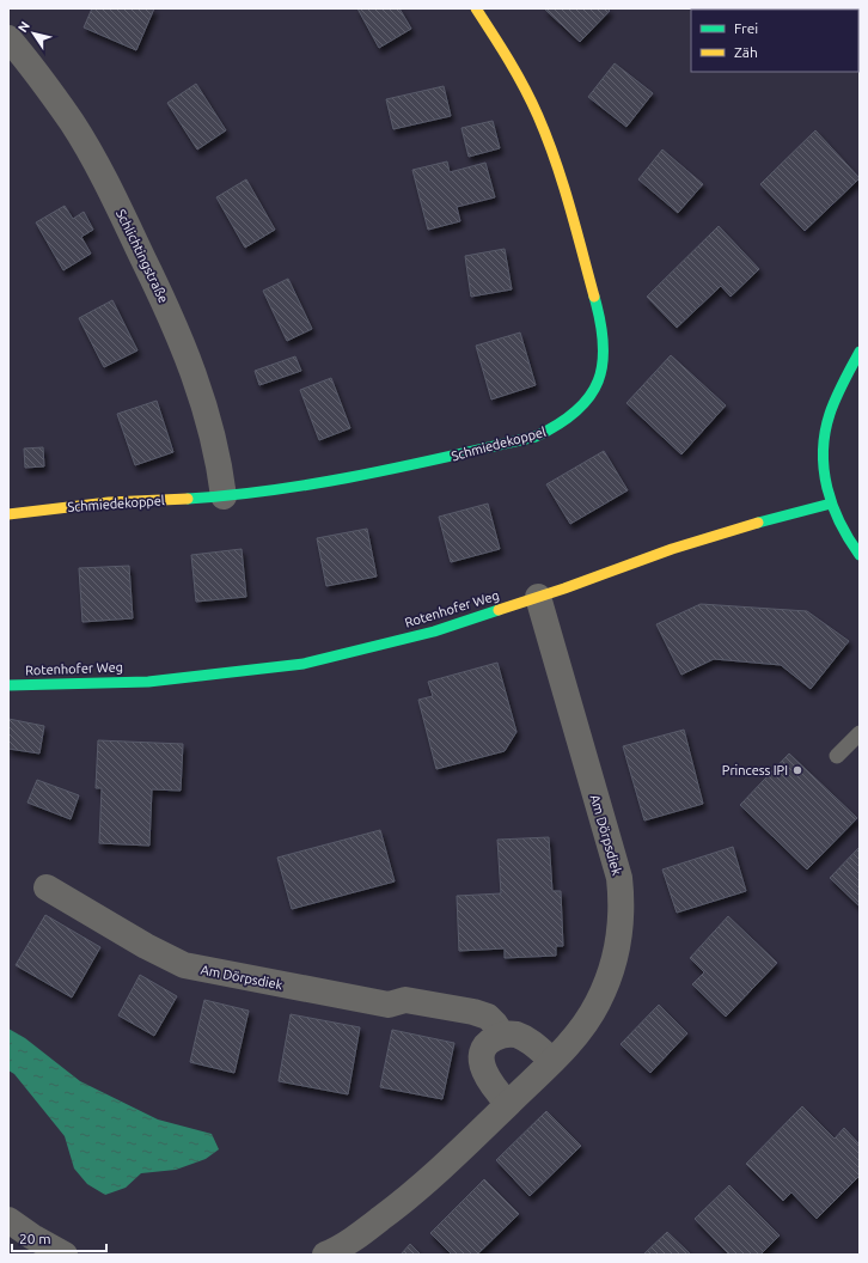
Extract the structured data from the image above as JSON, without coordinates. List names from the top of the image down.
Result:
{
  "streets": {
    "street": [
      "Schlichtingstraße",
      "Schmiedekoppel",
      "Rotenhofer Weg",
      "Am Dörpsdiek"
    ]
  },
  "crossings": [
    ["Schlichtingstraße", "Schmiedekoppel"],
    ["Rotenhofer Weg", "Am Dörpsdiek"]
  ],
  "places": ["Princess IPI"],
  "legend": ["Frei", "Zäh"],
  "scale_bar": "20 m",
  "north": "top left"
}
